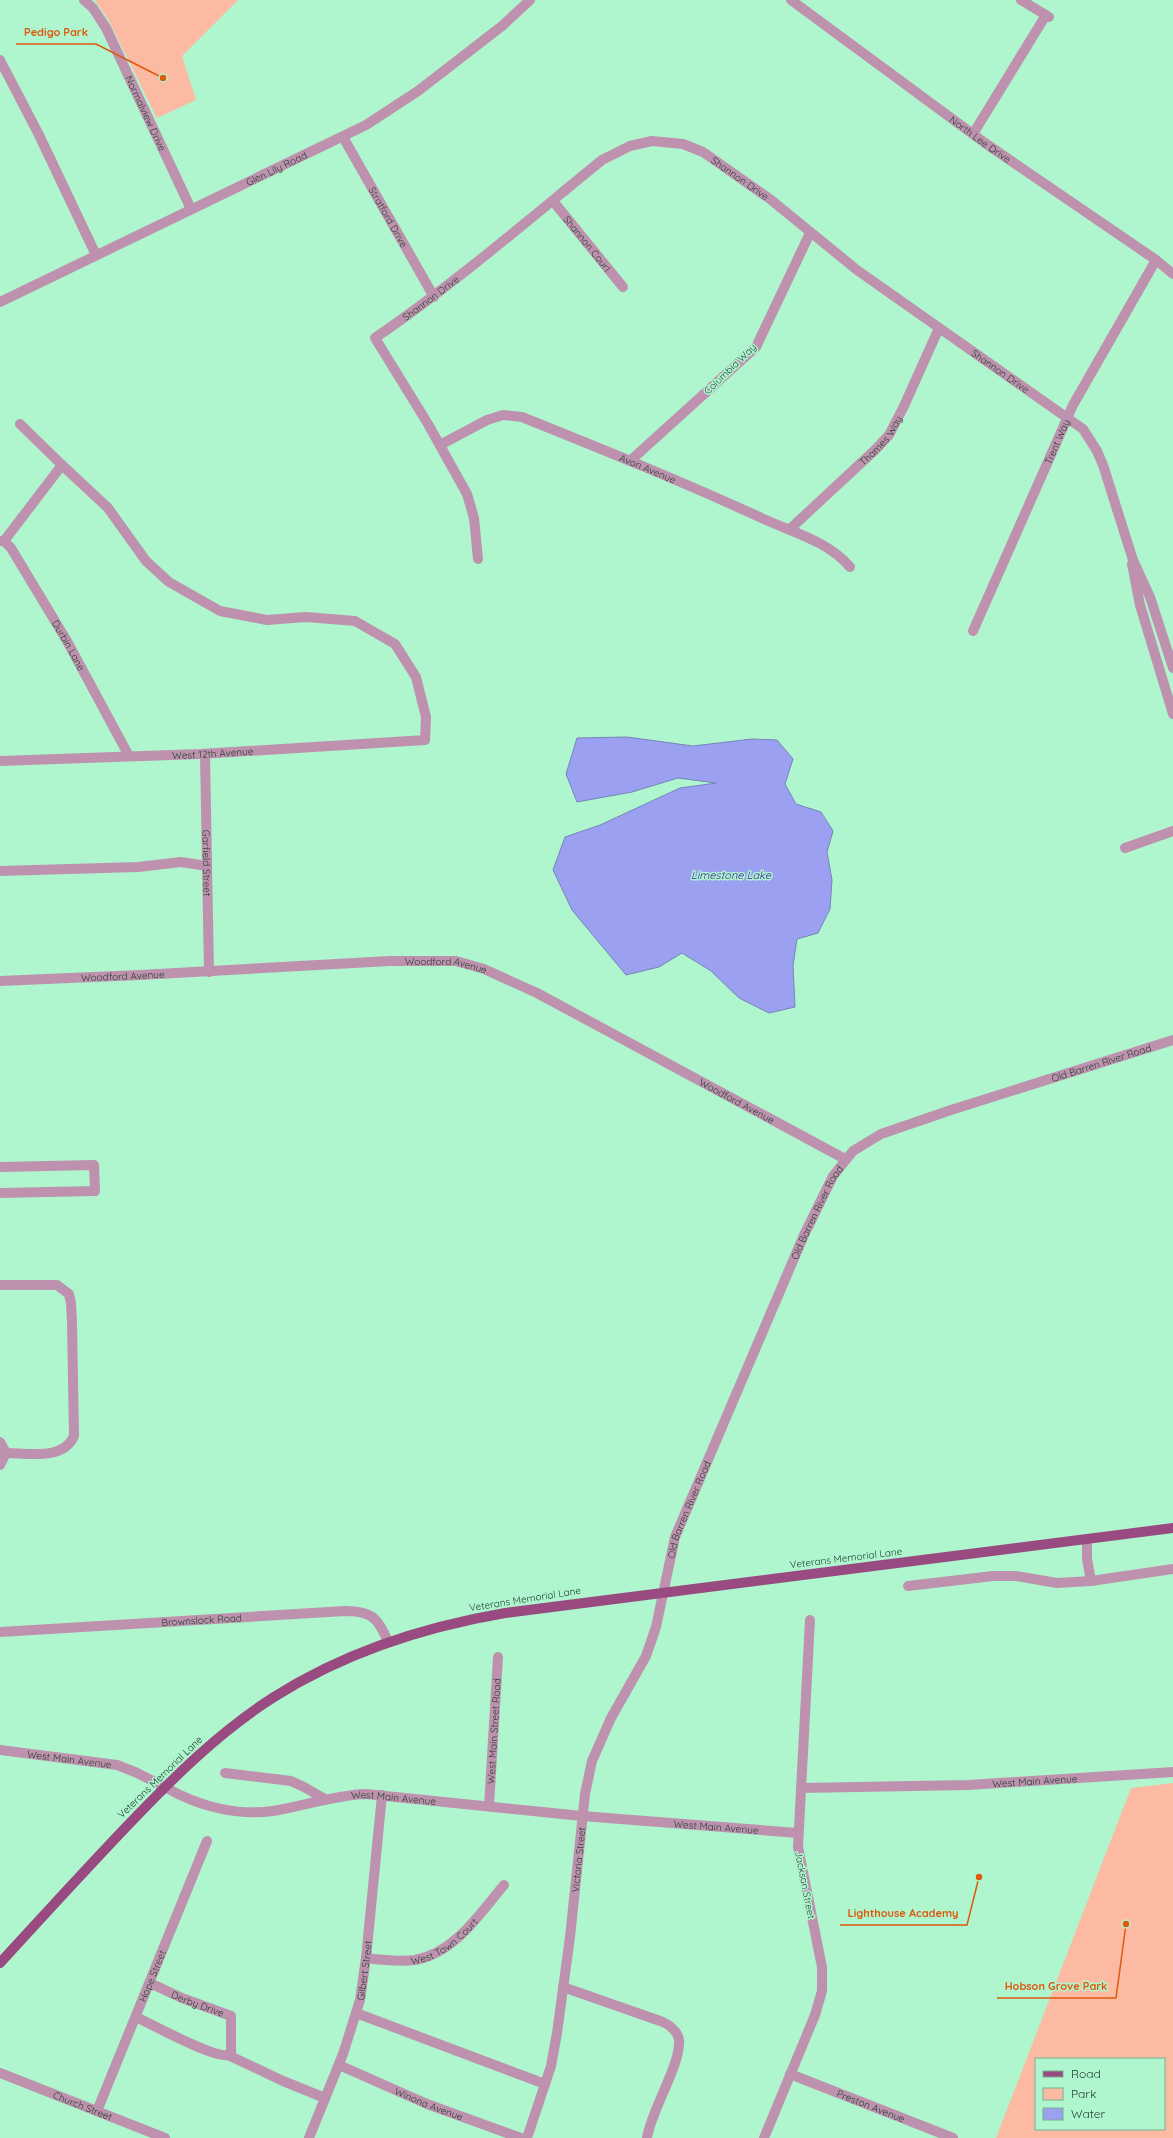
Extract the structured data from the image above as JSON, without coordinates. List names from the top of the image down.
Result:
{
  "streets": {
    "main road": ["Veterans Memorial Lane"],
    "street": [
      "Normalview Drive",
      "North Lee Drive",
      "Glen Lily Road",
      "Shannon Drive",
      "Stratford Drive",
      "Shannon Court",
      "Columbia Way",
      "Thames Way",
      "Trent Way",
      "Avon Avenue",
      "Durbin Lane",
      "West 12th Avenue",
      "Garfield Street",
      "Woodford Avenue",
      "Old Barren River Road",
      "Brownslock Road",
      "West Main Street Road",
      "West Main Avenue",
      "Victoria Street",
      "Jackson Street",
      "West Town Court",
      "Gilbert Street",
      "Hope Street",
      "Derby Drive",
      "Winona Avenue",
      "Church Street",
      "Preston Avenue"
    ]
  },
  "crossings": [
    ["Normalview Drive", "Glen Lily Road"],
    ["North Lee Drive", "Trent Way"],
    ["Glen Lily Road", "Stratford Drive"],
    ["Shannon Drive", "Stratford Drive"],
    ["Shannon Drive", "Shannon Court"],
    ["Shannon Drive", "Columbia Way"],
    ["Shannon Drive", "Thames Way"],
    ["Shannon Drive", "Trent Way"],
    ["Shannon Drive", "Avon Avenue"],
    ["Columbia Way", "Avon Avenue"],
    ["Thames Way", "Avon Avenue"],
    ["Durbin Lane", "West 12th Avenue"],
    ["West 12th Avenue", "Garfield Street"],
    ["Garfield Street", "Woodford Avenue"],
    ["Woodford Avenue", "Old Barren River Road"],
    ["Old Barren River Road", "Veterans Memorial Lane"],
    ["Old Barren River Road", "Victoria Street"],
    ["Veterans Memorial Lane", "Brownslock Road"],
    ["Veterans Memorial Lane", "West Main Avenue"],
    ["Veterans Memorial Lane", "Victoria Street"],
    ["West Main Street Road", "West Main Avenue"],
    ["West Main Avenue", "Victoria Street"],
    ["West Main Avenue", "Jackson Street"],
    ["West Main Avenue", "Gilbert Street"],
    ["Jackson Street", "Preston Avenue"],
    ["West Town Court", "Gilbert Street"],
    ["Gilbert Street", "Winona Avenue"],
    ["Hope Street", "Derby Drive"],
    ["Hope Street", "Church Street"]
  ],
  "water": ["Limestone Lake"],
  "places": ["Pedigo Park", "Lighthouse Academy", "Hobson Grove Park"],
  "legend": ["Road", "Park", "Water"]
}
